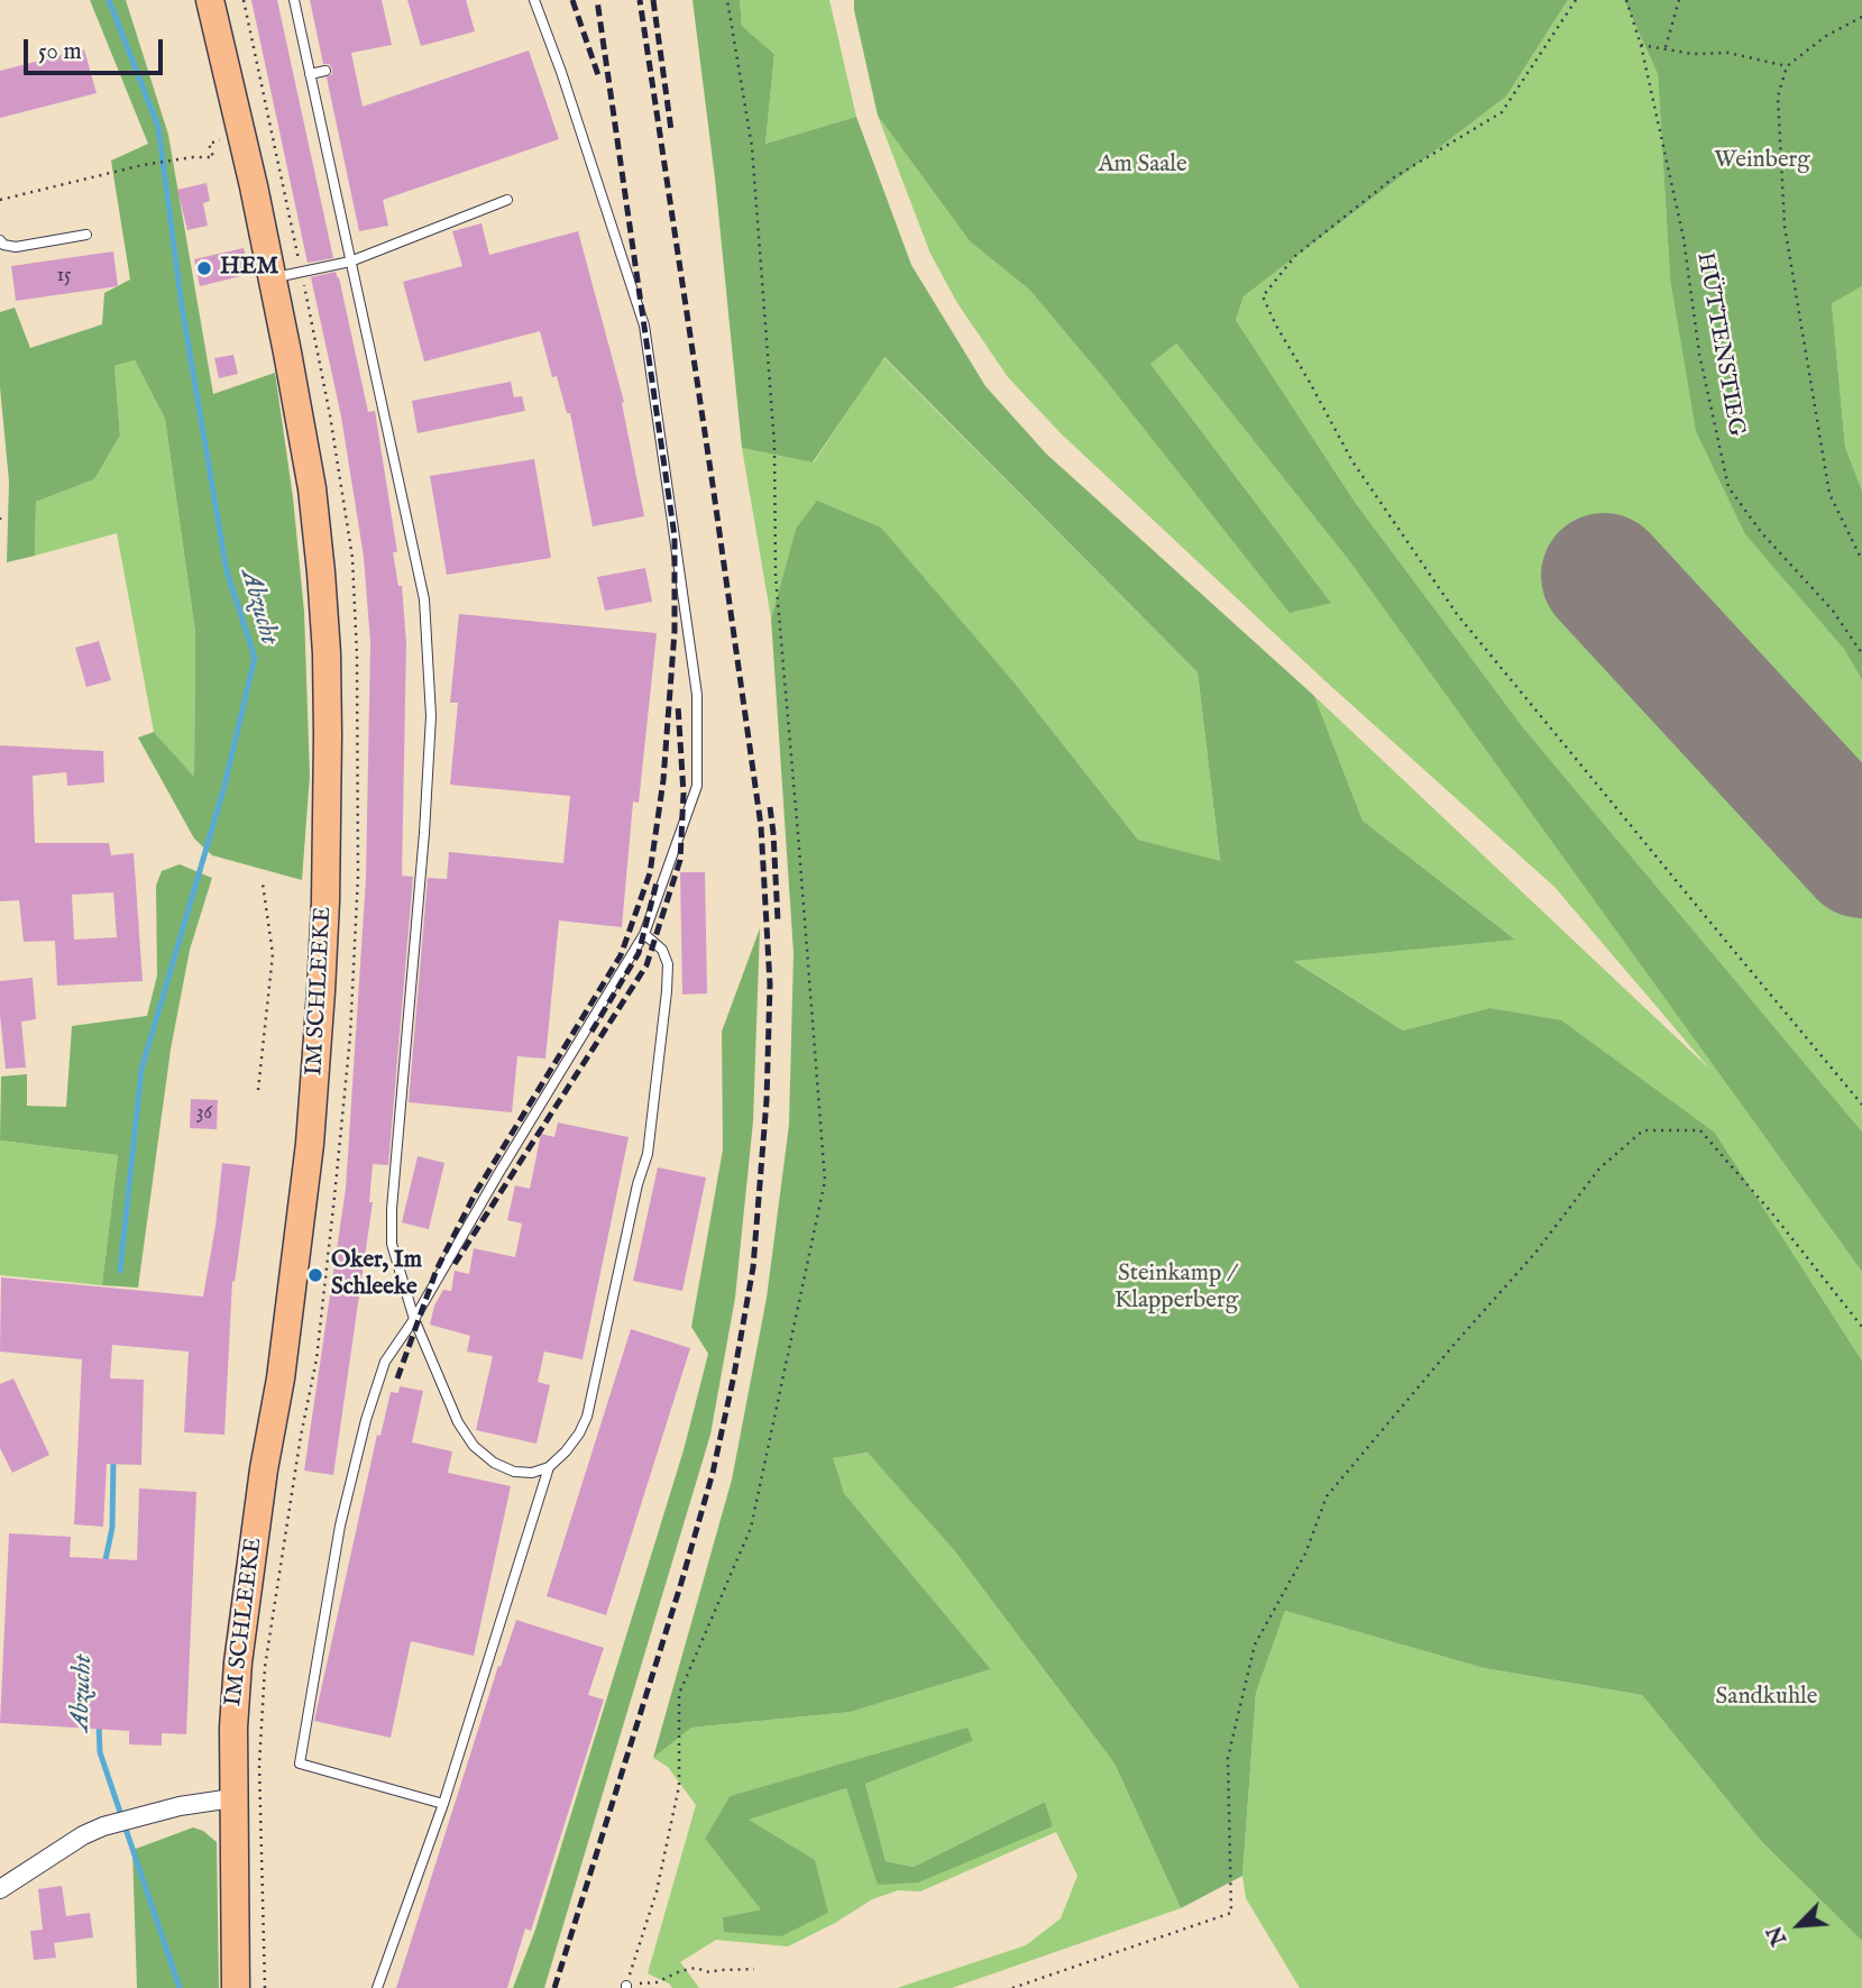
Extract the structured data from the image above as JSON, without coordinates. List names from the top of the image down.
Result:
{
  "streets": {
    "main road": ["IM SCHLEEKE"],
    "path": ["HÜTTENSTIEG"]
  },
  "water": ["Abzucht"],
  "parks": [
    "Weinberg",
    "Am Saale",
    "Steinkamp / Klapperberg",
    "Sandkuhle"
  ],
  "places": ["HEM", "Oker, Im Schleeke"],
  "house_numbers": ["15", "36"],
  "scale_bar": "50 m",
  "north": "bottom left"
}
